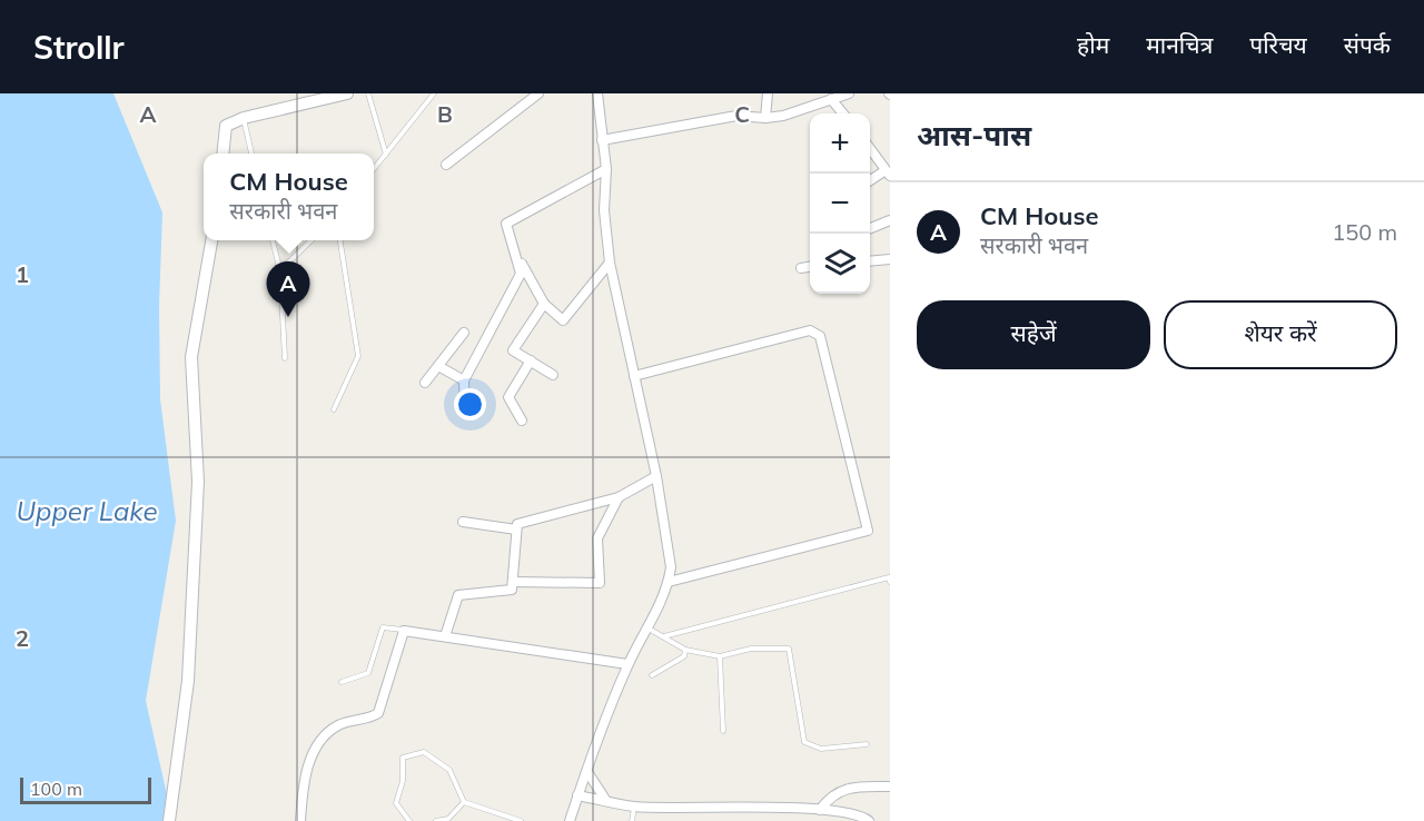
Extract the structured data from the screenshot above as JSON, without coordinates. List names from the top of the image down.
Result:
{
  "water": ["Upper Lake"],
  "scale_bar": "100 m",
  "page": {
    "header": "Strollr",
    "nav": [
      "होम",
      "मानचित्र",
      "परिचय",
      "संपर्क"
    ],
    "heading": "आस-पास",
    "map_buttons": ["+", "−"],
    "popup": ["CM House", "सरकारी भवन"],
    "list": [
      {
        "mark": "A",
        "name": "CM House",
        "note": "सरकारी भवन",
        "value": "150 m"
      }
    ],
    "pins": "A",
    "buttons": ["सहेजें", "शेयर करें"],
    "scale": "100 m"
  },
  "grid": {
    "columns": ["A", "B", "C"],
    "rows": ["1", "2"]
  }
}
